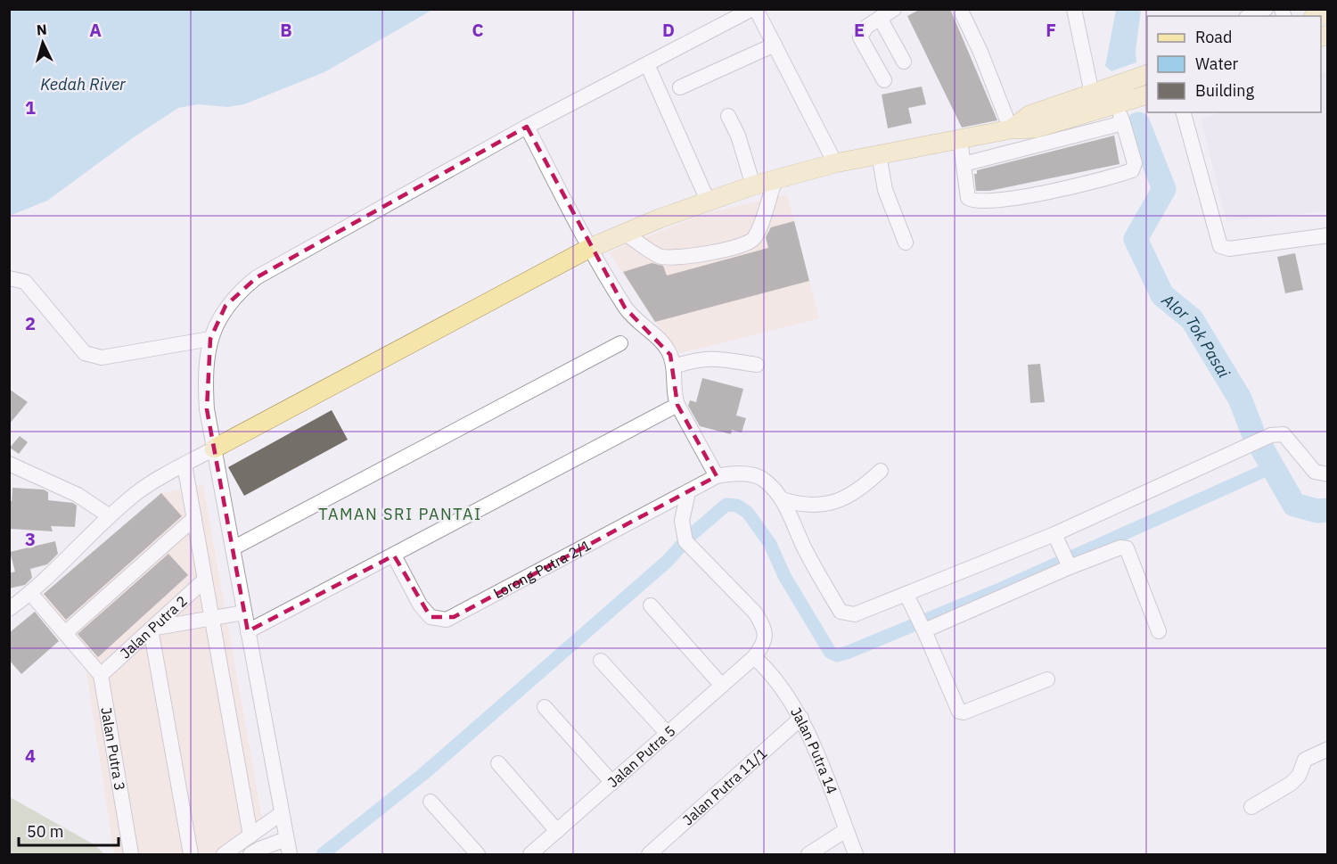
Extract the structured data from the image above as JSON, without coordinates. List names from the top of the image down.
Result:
{
  "streets": {
    "street": [
      "Lorong Putra 2/1",
      "Jalan Putra 2",
      "Jalan Putra 3",
      "Jalan Putra 14",
      "Jalan Putra 5",
      "Jalan Putra 11/1"
    ]
  },
  "crossings": [
    ["Jalan Putra 2", "Jalan Putra 3"],
    ["Jalan Putra 14", "Jalan Putra 5"],
    ["Jalan Putra 14", "Jalan Putra 11/1"]
  ],
  "districts": ["TAMAN SRI PANTAI"],
  "water": ["Kedah River", "Alor Tok Pasai"],
  "legend": ["Road", "Water", "Building"],
  "scale_bar": "50 m",
  "north": "top",
  "grid": {
    "columns": [
      "A",
      "B",
      "C",
      "D",
      "E",
      "F"
    ],
    "rows": [
      "1",
      "2",
      "3",
      "4"
    ]
  }
}
